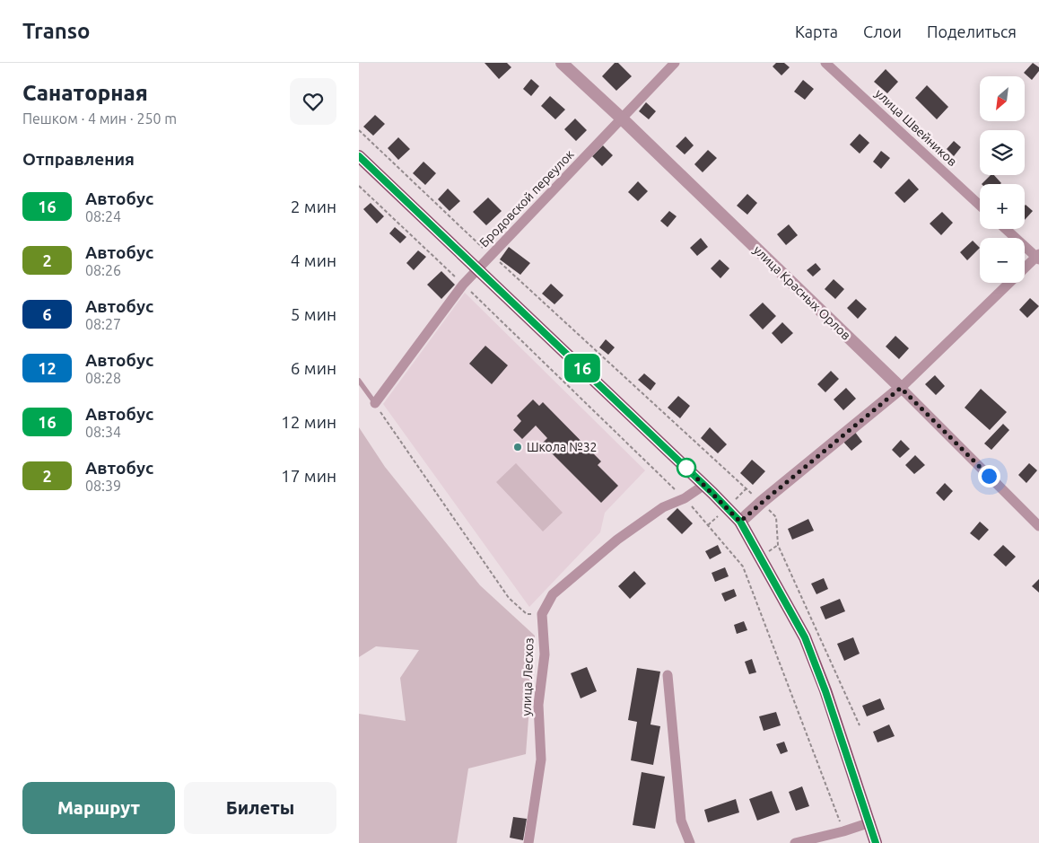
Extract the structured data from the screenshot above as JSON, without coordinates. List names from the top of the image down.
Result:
{
  "streets": {
    "street": [
      "улица Швейников",
      "Бродовской переулок",
      "улица Красных Орлов",
      "улица Лесхоз"
    ]
  },
  "crossings": [
    ["Бродовской переулок", "улица Красных Орлов"]
  ],
  "places": ["Школа №32"],
  "lines": ["bus line 16"],
  "north": "bottom left",
  "page": {
    "header": "Transo",
    "nav": ["Карта", "Слои", "Поделиться"],
    "heading": [
      ["Санаторная", "Пешком · 4 мин · 250 m"],
      "Отправления"
    ],
    "on_map": "16",
    "map_buttons": ["+", "−"],
    "list": [
      {
        "mark": "16",
        "name": "Автобус",
        "note": "08:24",
        "value": "2 мин"
      },
      {
        "mark": "2",
        "name": "Автобус",
        "note": "08:26",
        "value": "4 мин"
      },
      {
        "mark": "6",
        "name": "Автобус",
        "note": "08:27",
        "value": "5 мин"
      },
      {
        "mark": "12",
        "name": "Автобус",
        "note": "08:28",
        "value": "6 мин"
      },
      {
        "mark": "16",
        "name": "Автобус",
        "note": "08:34",
        "value": "12 мин"
      },
      {
        "mark": "2",
        "name": "Автобус",
        "note": "08:39",
        "value": "17 мин"
      }
    ],
    "buttons": ["Маршрут", "Билеты"]
  }
}
